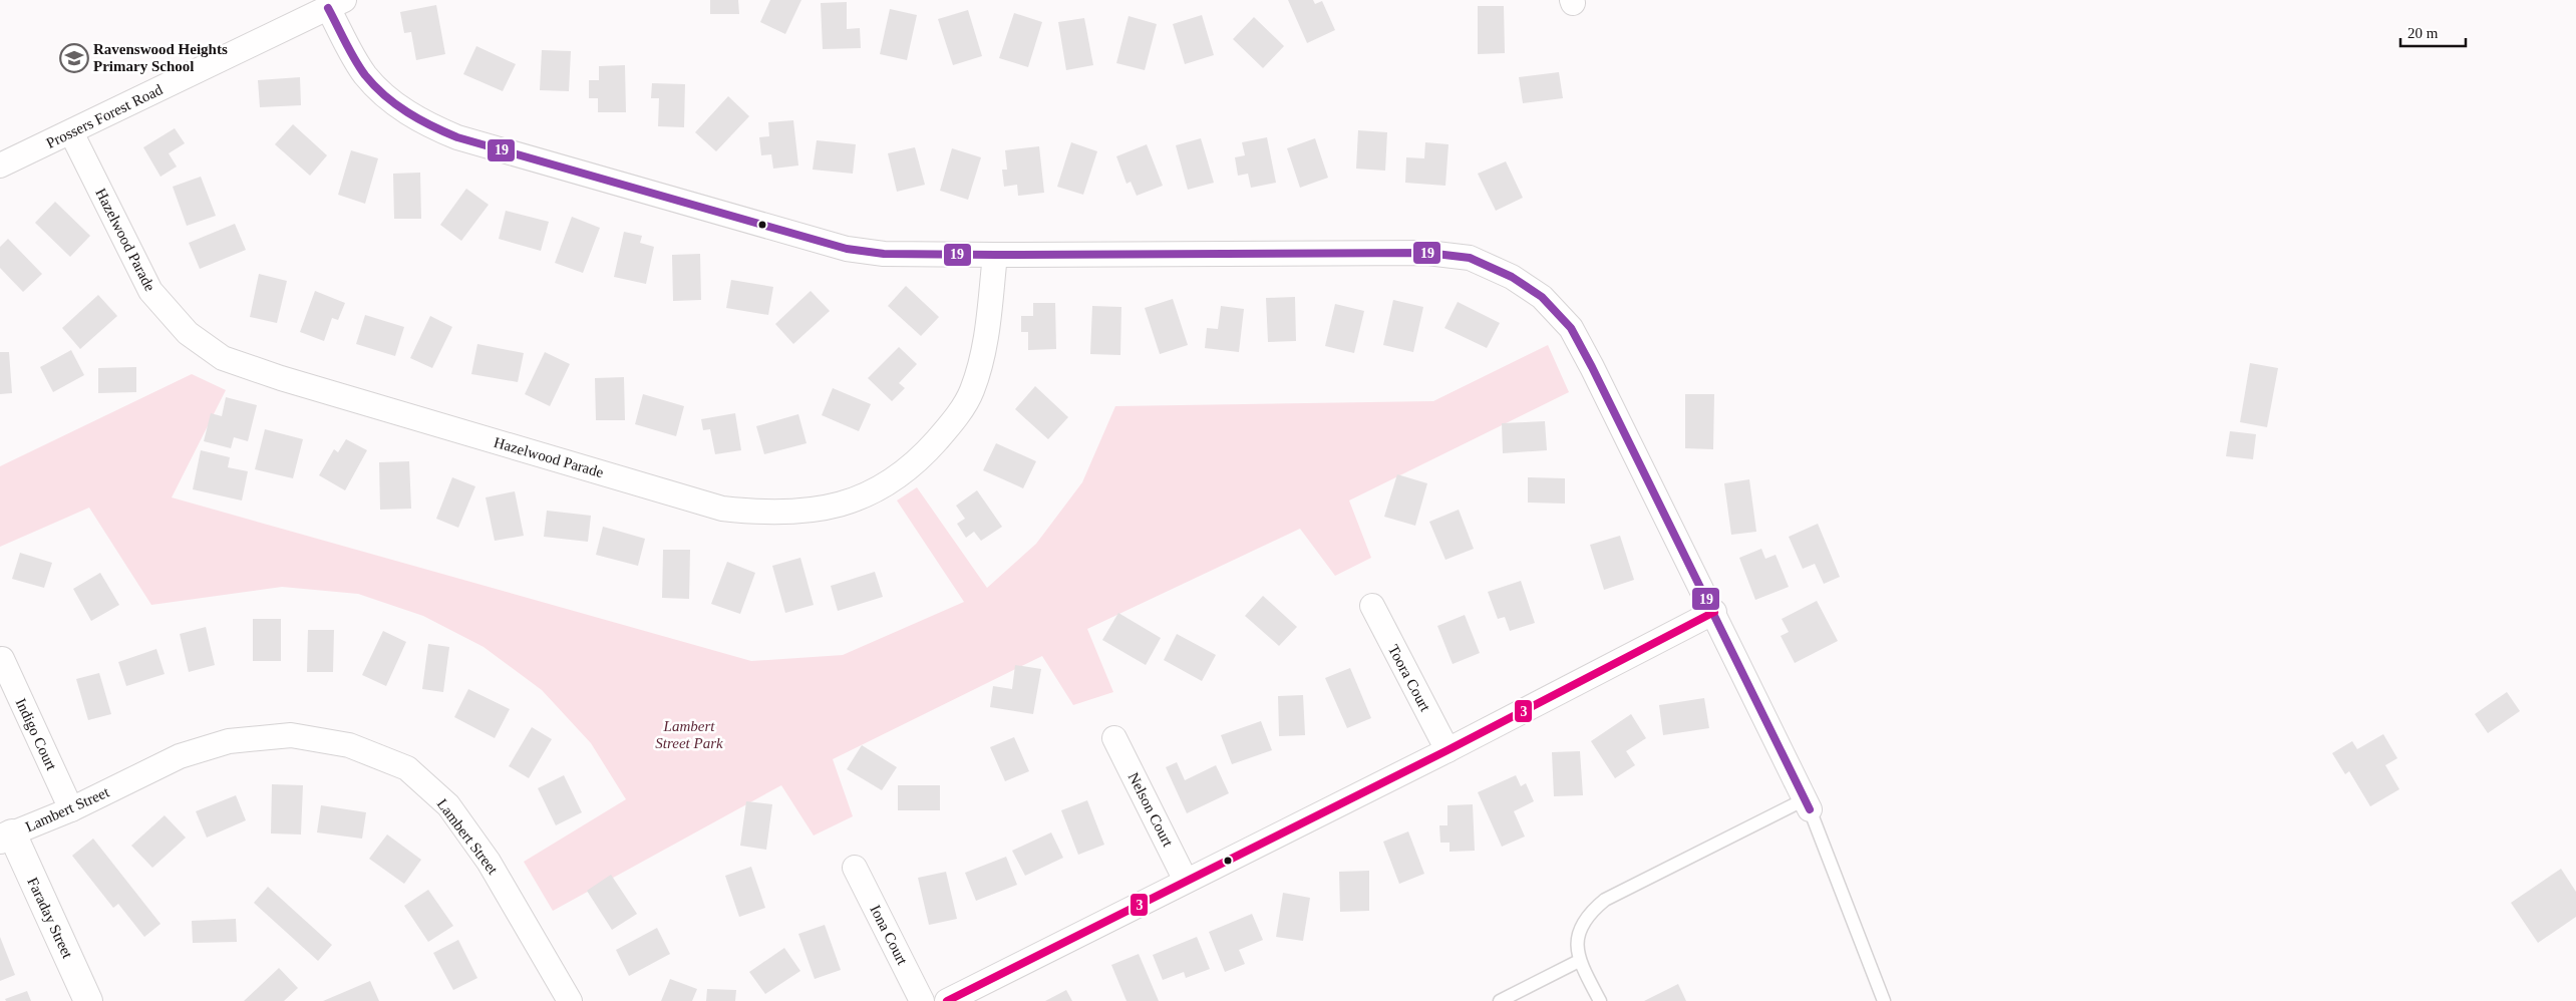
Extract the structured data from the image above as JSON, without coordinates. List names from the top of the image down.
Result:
{
  "streets": {
    "street": [
      "Prossers Forest Road",
      "Hazelwood Parade",
      "Toora Court",
      "Indigo Court",
      "Lambert Street",
      "Nelson Court",
      "Faraday Street",
      "Iona Court"
    ]
  },
  "crossings": [
    ["Prossers Forest Road", "Hazelwood Parade"],
    ["Indigo Court", "Lambert Street"],
    ["Lambert Street", "Faraday Street"]
  ],
  "parks": ["Lambert Street Park"],
  "places": {
    "school or university": ["Ravenswood Heights Primary School"]
  },
  "lines": ["transit line 19", "transit line 3"],
  "scale_bar": "20 m"
}
